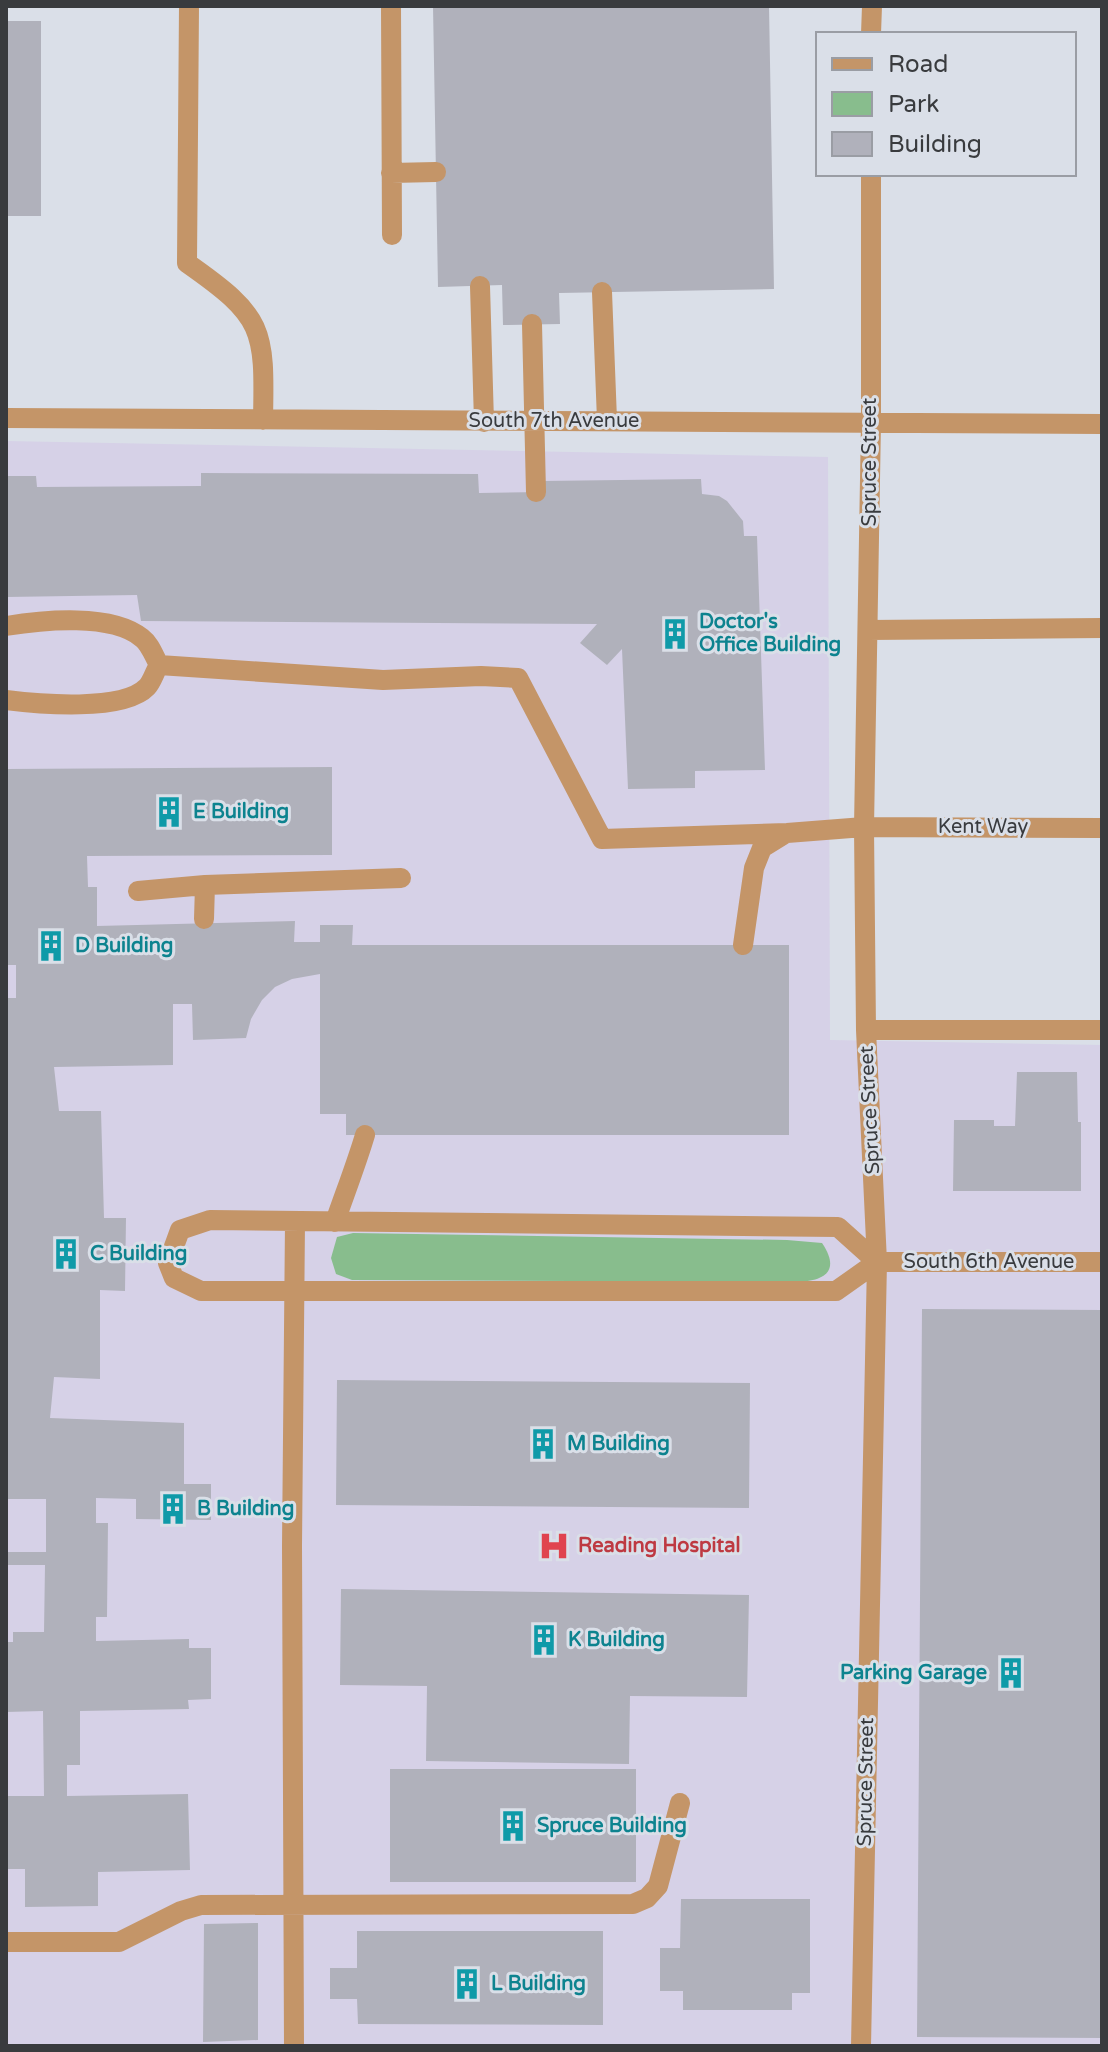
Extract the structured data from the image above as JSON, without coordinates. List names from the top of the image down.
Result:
{
  "streets": {
    "street": [
      "South 7th Avenue",
      "Spruce Street",
      "Kent Way",
      "South 6th Avenue"
    ]
  },
  "crossings": [
    ["South 7th Avenue", "Spruce Street"],
    ["Spruce Street", "Kent Way"],
    ["Spruce Street", "South 6th Avenue"]
  ],
  "places": {
    "building": [
      "Doctor's Office Building",
      "E Building",
      "D Building",
      "C Building",
      "M Building",
      "B Building",
      "K Building",
      "Parking Garage",
      "Spruce Building",
      "L Building"
    ],
    "hospital": ["Reading Hospital"]
  },
  "legend": ["Road", "Park", "Building"]
}
